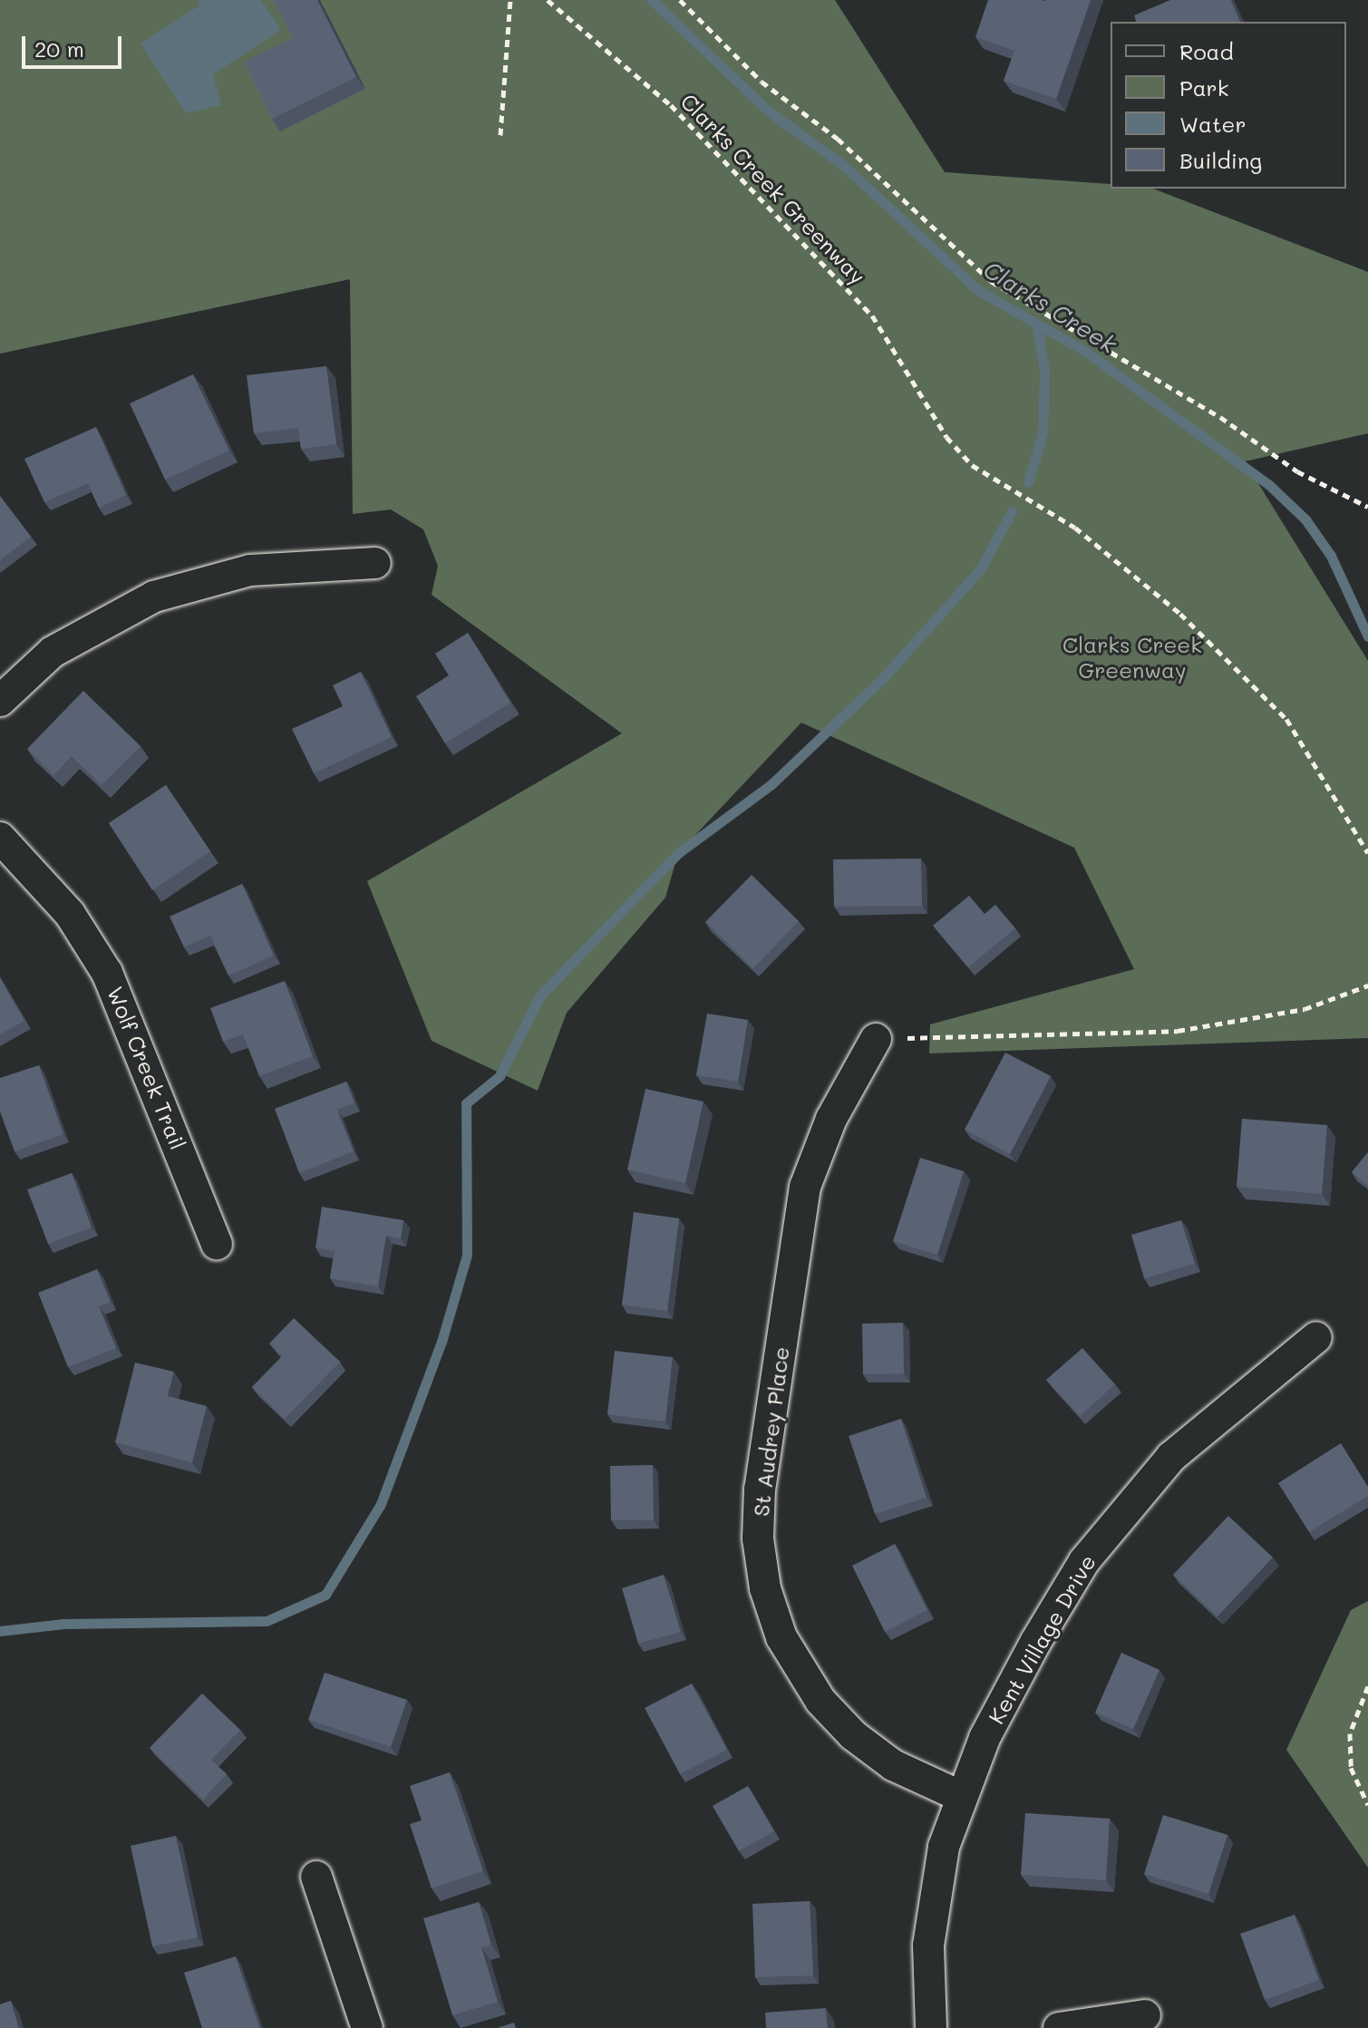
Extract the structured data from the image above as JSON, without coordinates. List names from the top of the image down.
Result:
{
  "streets": {
    "street": ["Wolf Creek Trail", "St Audrey Place", "Kent Village Drive"],
    "path": ["Clarks Creek Greenway"]
  },
  "crossings": [
    ["St Audrey Place", "Kent Village Drive"]
  ],
  "water": ["Clarks Creek"],
  "parks": ["Clarks Creek Greenway"],
  "legend": [
    "Road",
    "Park",
    "Water",
    "Building"
  ],
  "scale_bar": "20 m"
}
